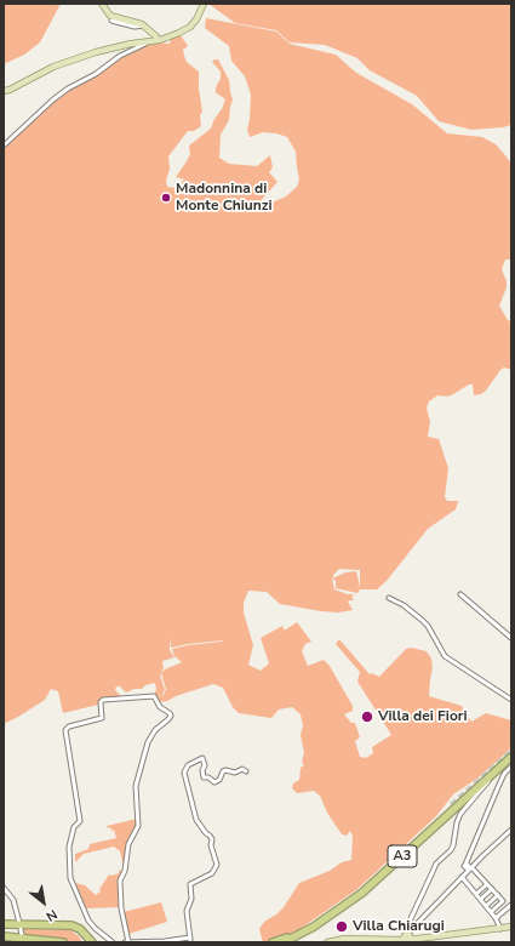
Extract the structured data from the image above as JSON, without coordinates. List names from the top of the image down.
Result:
{
  "streets": {
    "highway": ["A3"]
  },
  "places": ["Madonnina di Monte Chiunzi", "Villa dei Fiori", "Villa Chiarugi"],
  "north": "bottom right"
}
